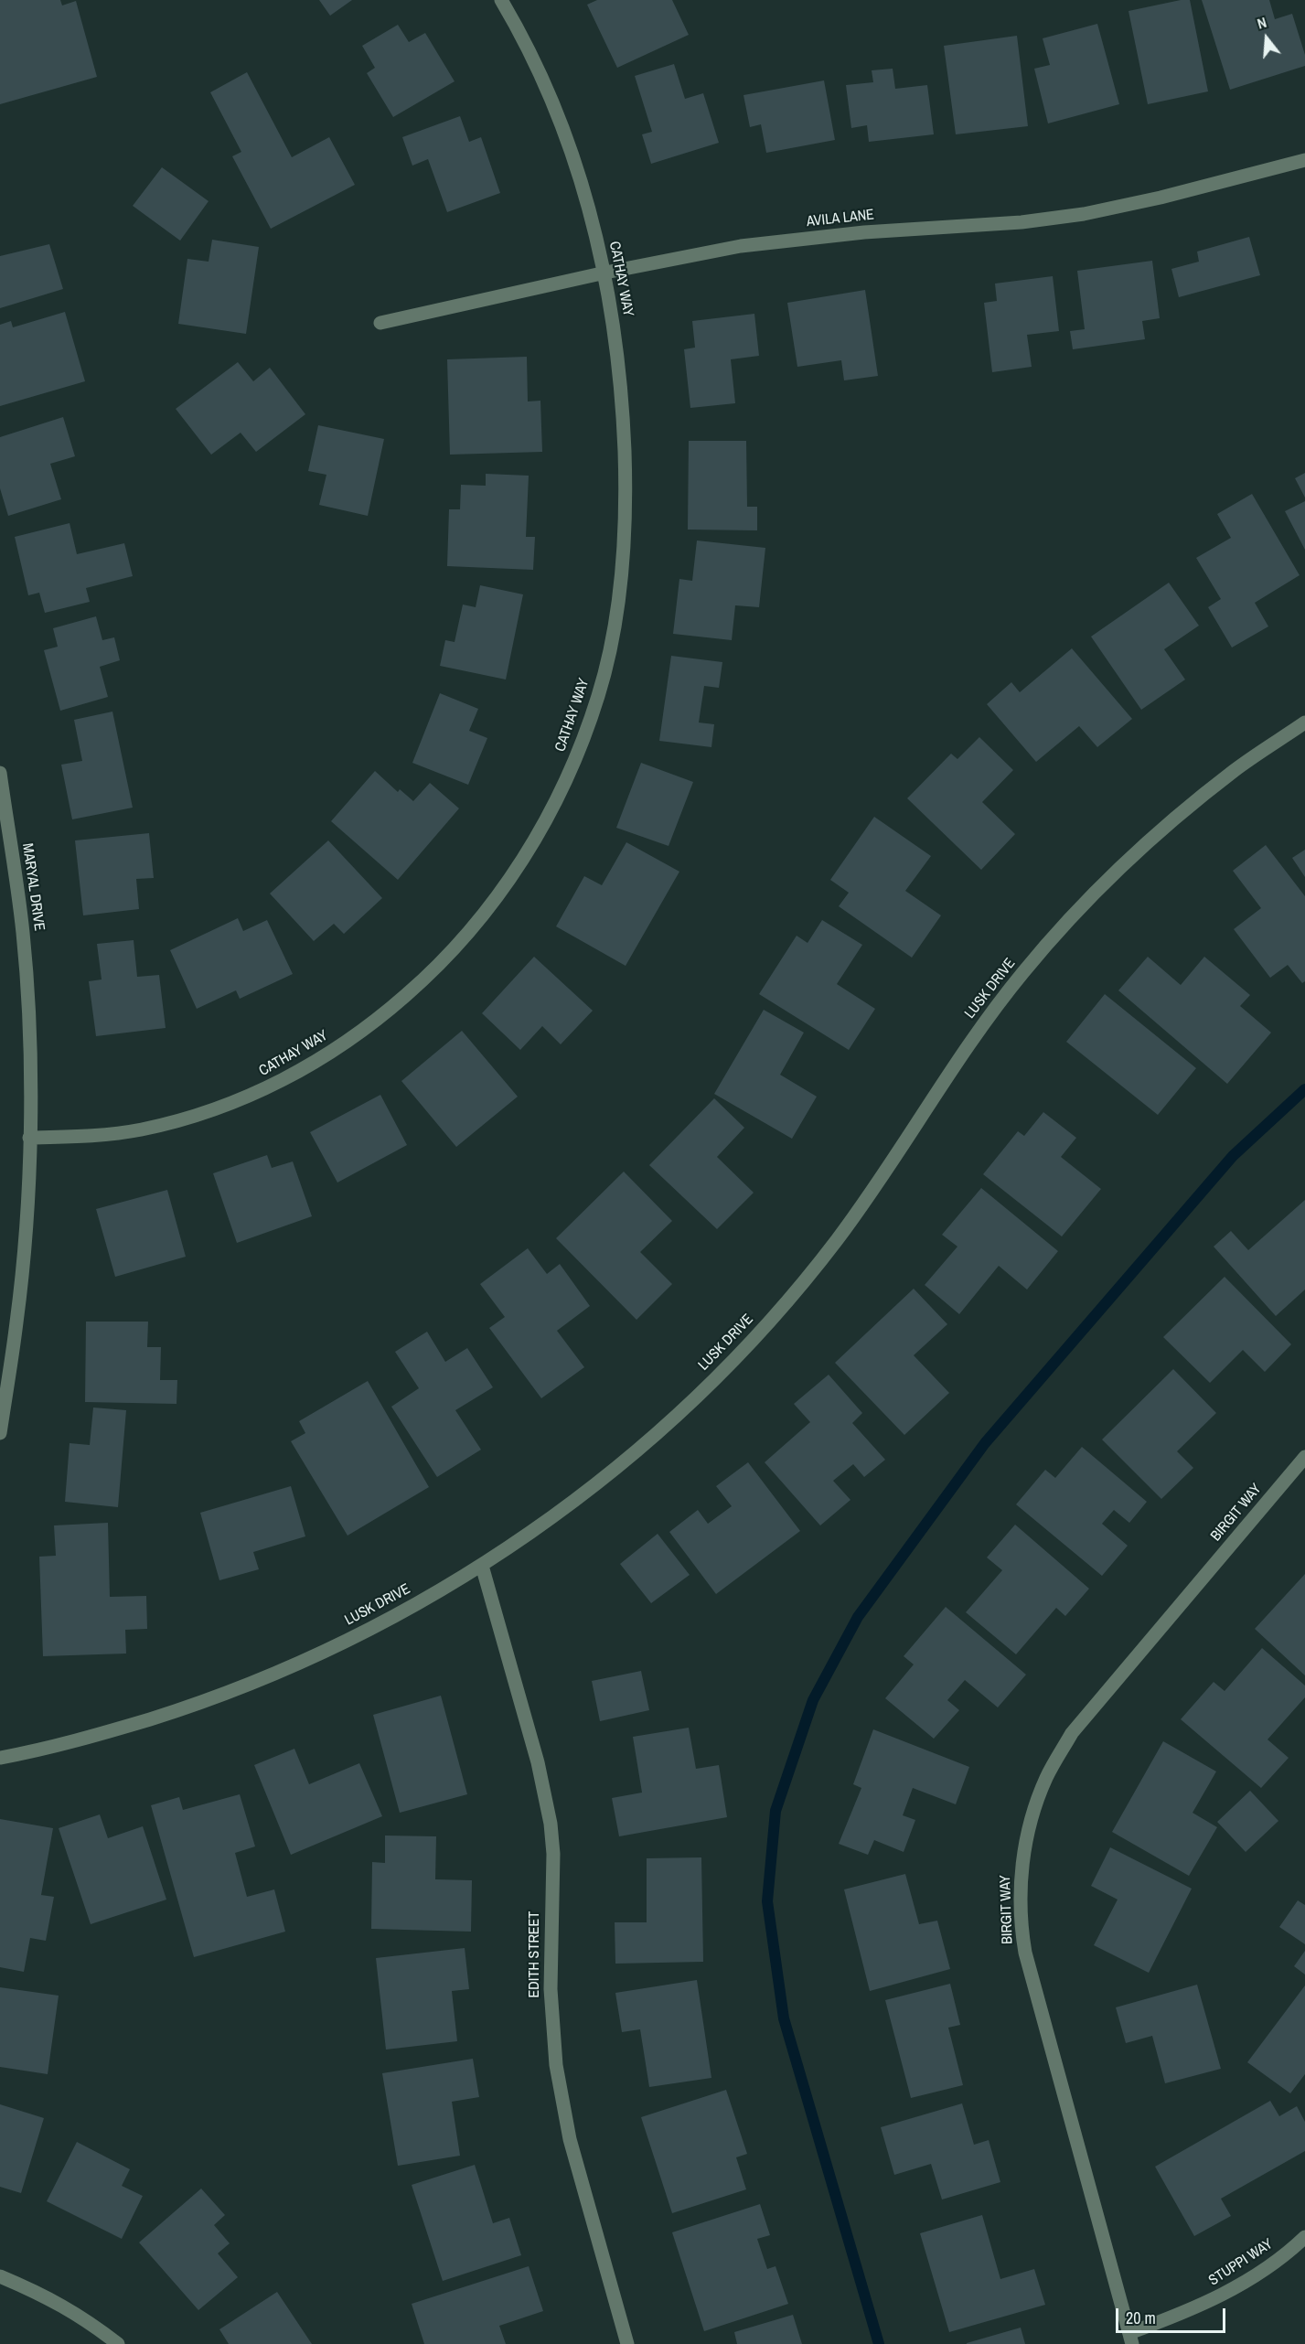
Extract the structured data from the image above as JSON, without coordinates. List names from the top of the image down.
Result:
{
  "streets": {
    "street": [
      "AVILA LANE",
      "CATHAY WAY",
      "MARYAL DRIVE",
      "LUSK DRIVE",
      "BIRGIT WAY",
      "EDITH STREET",
      "STUPPI WAY"
    ]
  },
  "crossings": [
    ["AVILA LANE", "CATHAY WAY"],
    ["CATHAY WAY", "MARYAL DRIVE"],
    ["LUSK DRIVE", "EDITH STREET"],
    ["BIRGIT WAY", "STUPPI WAY"]
  ],
  "scale_bar": "20 m",
  "north": "top"
}
